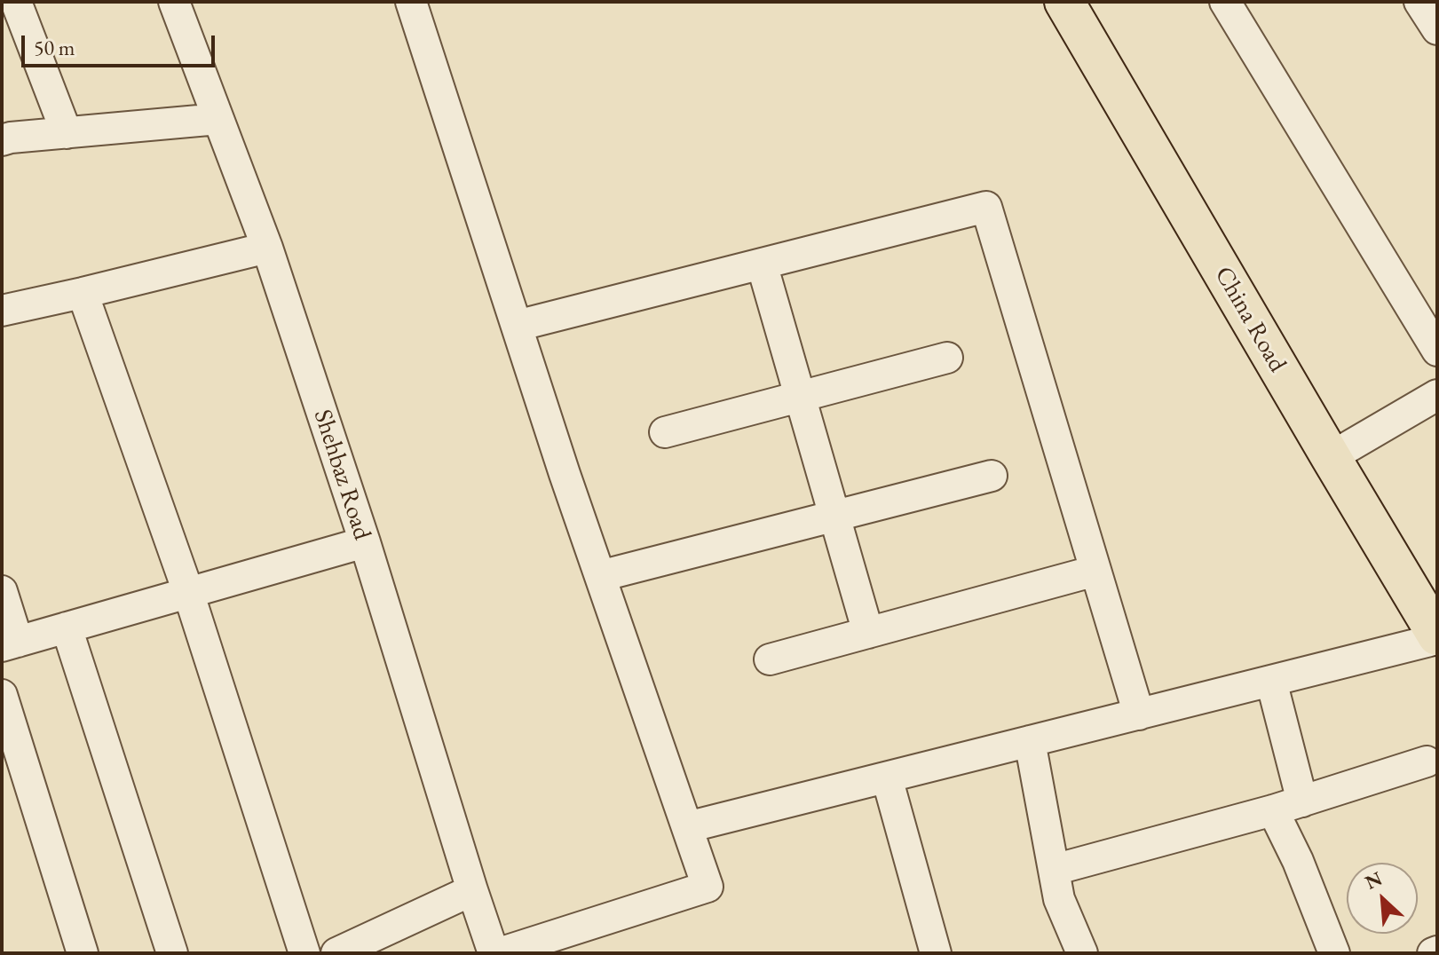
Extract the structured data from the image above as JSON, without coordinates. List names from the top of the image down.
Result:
{
  "streets": {
    "main road": ["China Road"],
    "street": ["Shehbaz Road"]
  },
  "scale_bar": "50 m",
  "north": "top left"
}
